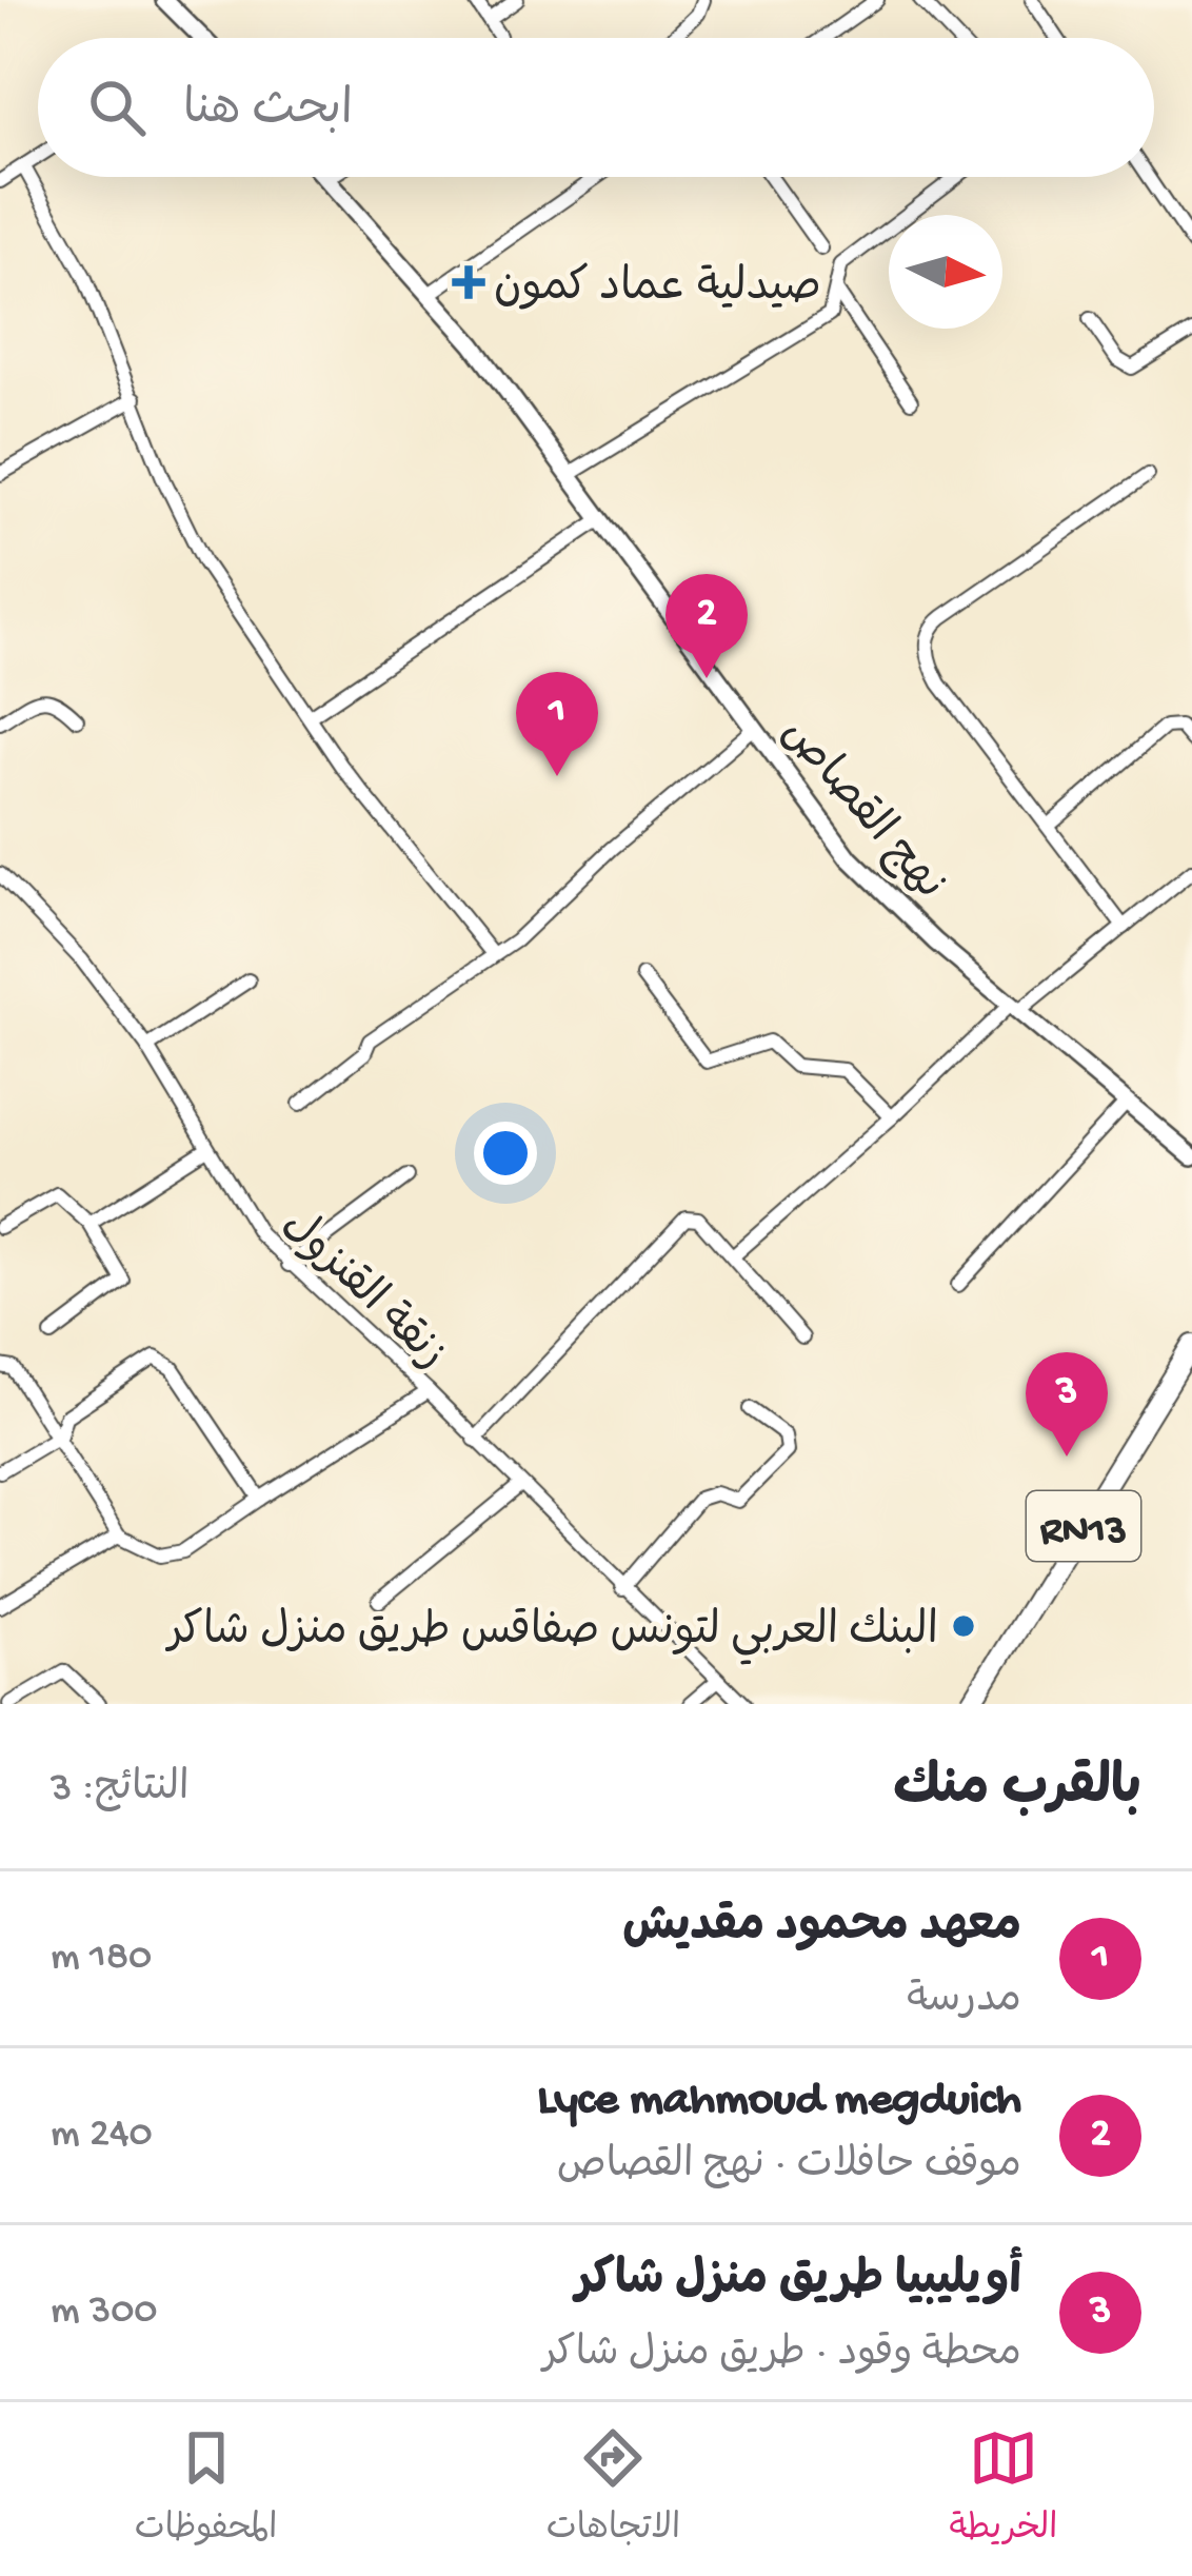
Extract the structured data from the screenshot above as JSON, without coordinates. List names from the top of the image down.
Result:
{
  "streets": {
    "main road": ["RN13"],
    "street": ["نهج القصاص", "زنقة القنزول"]
  },
  "places": {
    "health": ["صيدلية عماد كمون"],
    "other": ["البنك العربي لتونس صفاقس طريق منزل شاكر"]
  },
  "north": "right",
  "page": {
    "search": "ابحث هنا",
    "pins": ["2", "1", "3"],
    "heading": ["بالقرب منك", "النتائج: 3"],
    "list": [
      {
        "mark": "1",
        "name": "معهد محمود مقديش",
        "note": "مدرسة",
        "value": "180 m"
      },
      {
        "mark": "2",
        "name": "Lyce mahmoud megduich",
        "note": "موقف حافلات · نهج القصاص",
        "value": "240 m"
      },
      {
        "mark": "3",
        "name": "أويليبيا طريق منزل شاكر",
        "note": "محطة وقود · طريق منزل شاكر",
        "value": "300 m"
      }
    ],
    "nav": ["الخريطة", "الاتجاهات", "المحفوظات"]
  }
}
